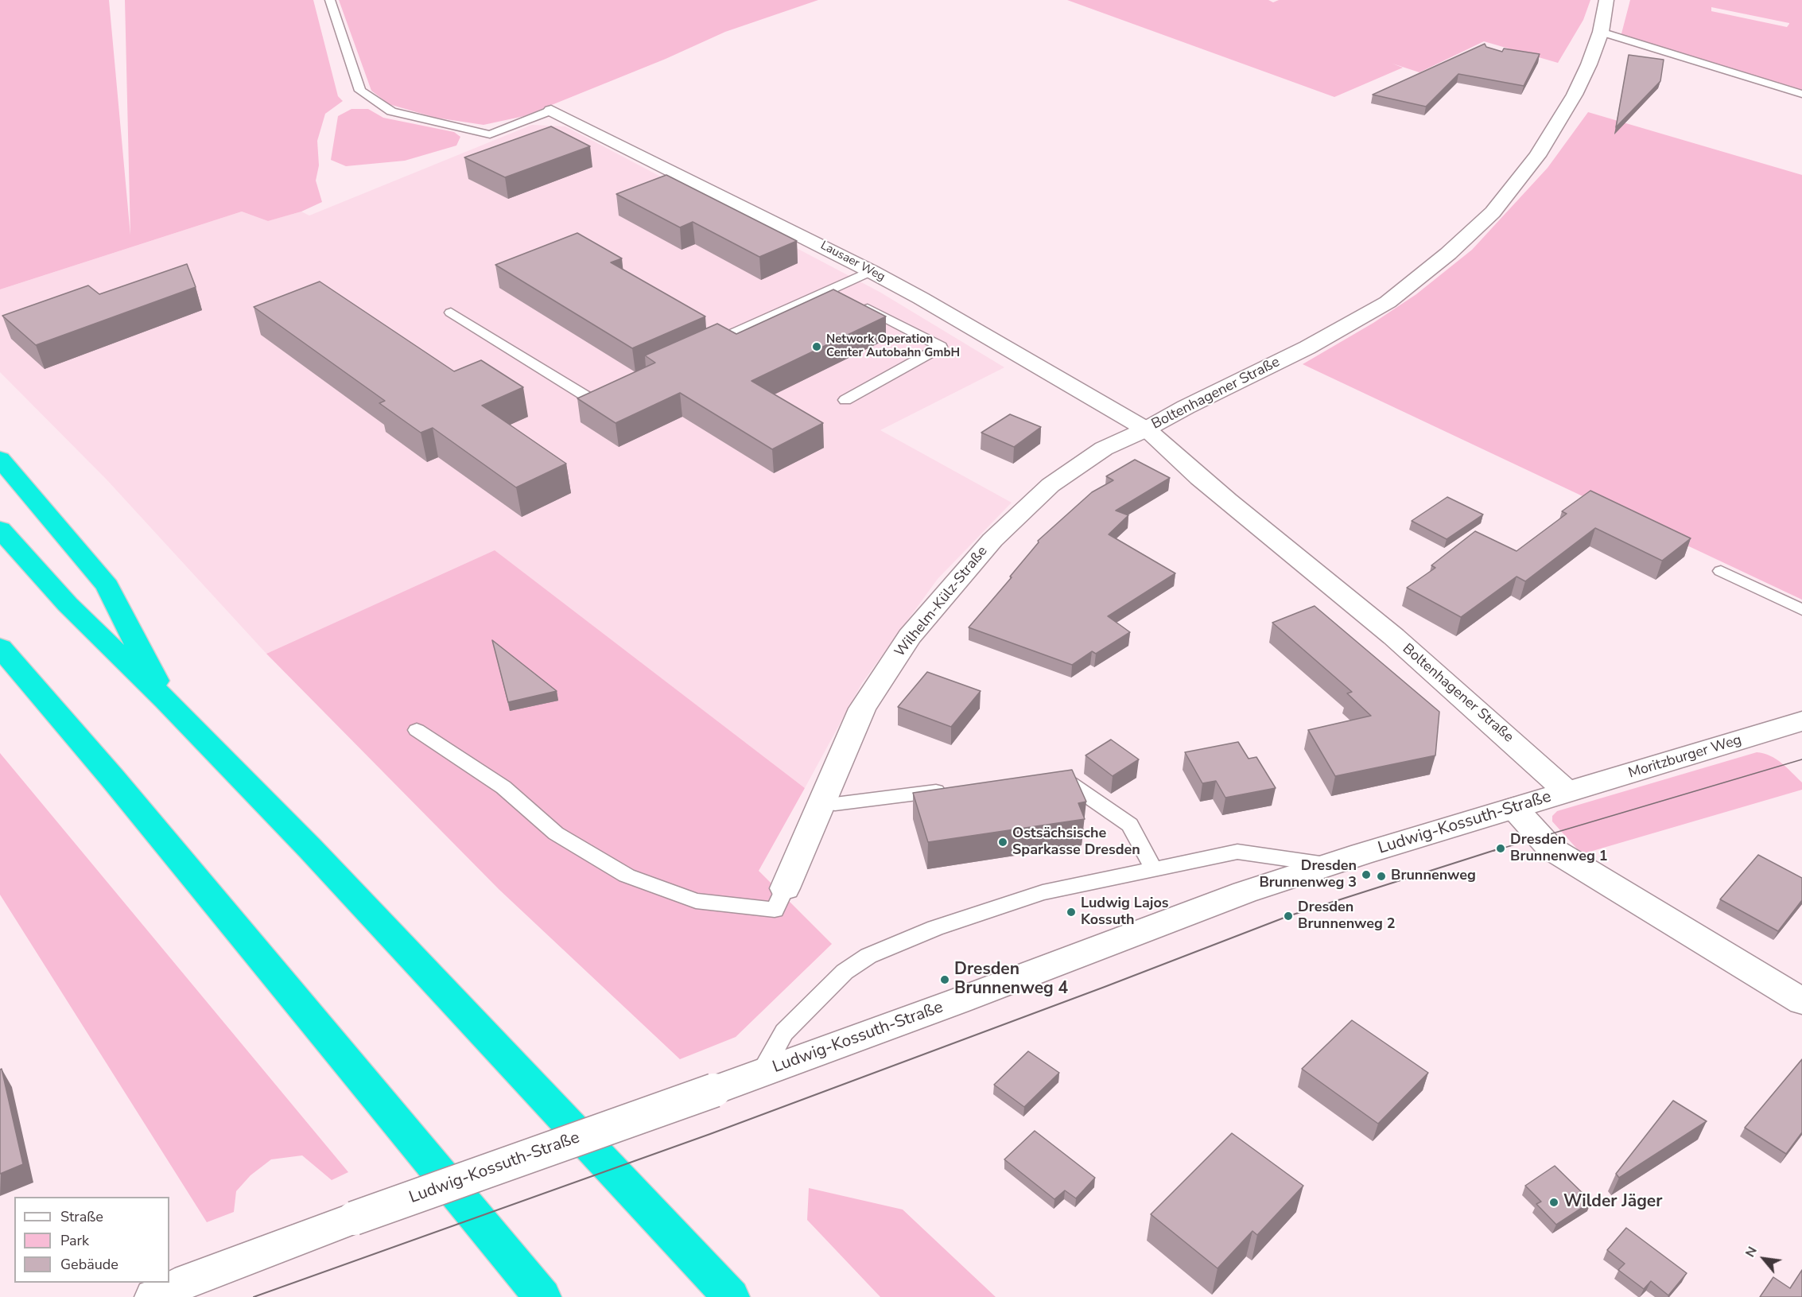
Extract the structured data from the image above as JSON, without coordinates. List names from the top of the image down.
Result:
{
  "streets": {
    "street": [
      "Lausaer Weg",
      "Boltenhagener Straße",
      "Wilhelm-Külz-Straße",
      "Moritzburger Weg",
      "Ludwig-Kossuth-Straße"
    ]
  },
  "crossings": [
    ["Lausaer Weg", "Boltenhagener Straße"],
    ["Lausaer Weg", "Wilhelm-Külz-Straße"],
    ["Boltenhagener Straße", "Wilhelm-Külz-Straße"],
    ["Boltenhagener Straße", "Moritzburger Weg"],
    ["Boltenhagener Straße", "Ludwig-Kossuth-Straße"],
    ["Moritzburger Weg", "Ludwig-Kossuth-Straße"]
  ],
  "places": [
    "Network Operation Center Autobahn GmbH",
    "Ostsächsische Sparkasse Dresden",
    "Dresden Brunnenweg 1",
    "Dresden Brunnenweg 3",
    "Brunnenweg",
    "Ludwig Lajos Kossuth",
    "Dresden Brunnenweg 2",
    "Dresden Brunnenweg 4",
    "Wilder Jäger"
  ],
  "legend": ["Straße", "Park", "Gebäude"],
  "north": "top left"
}
